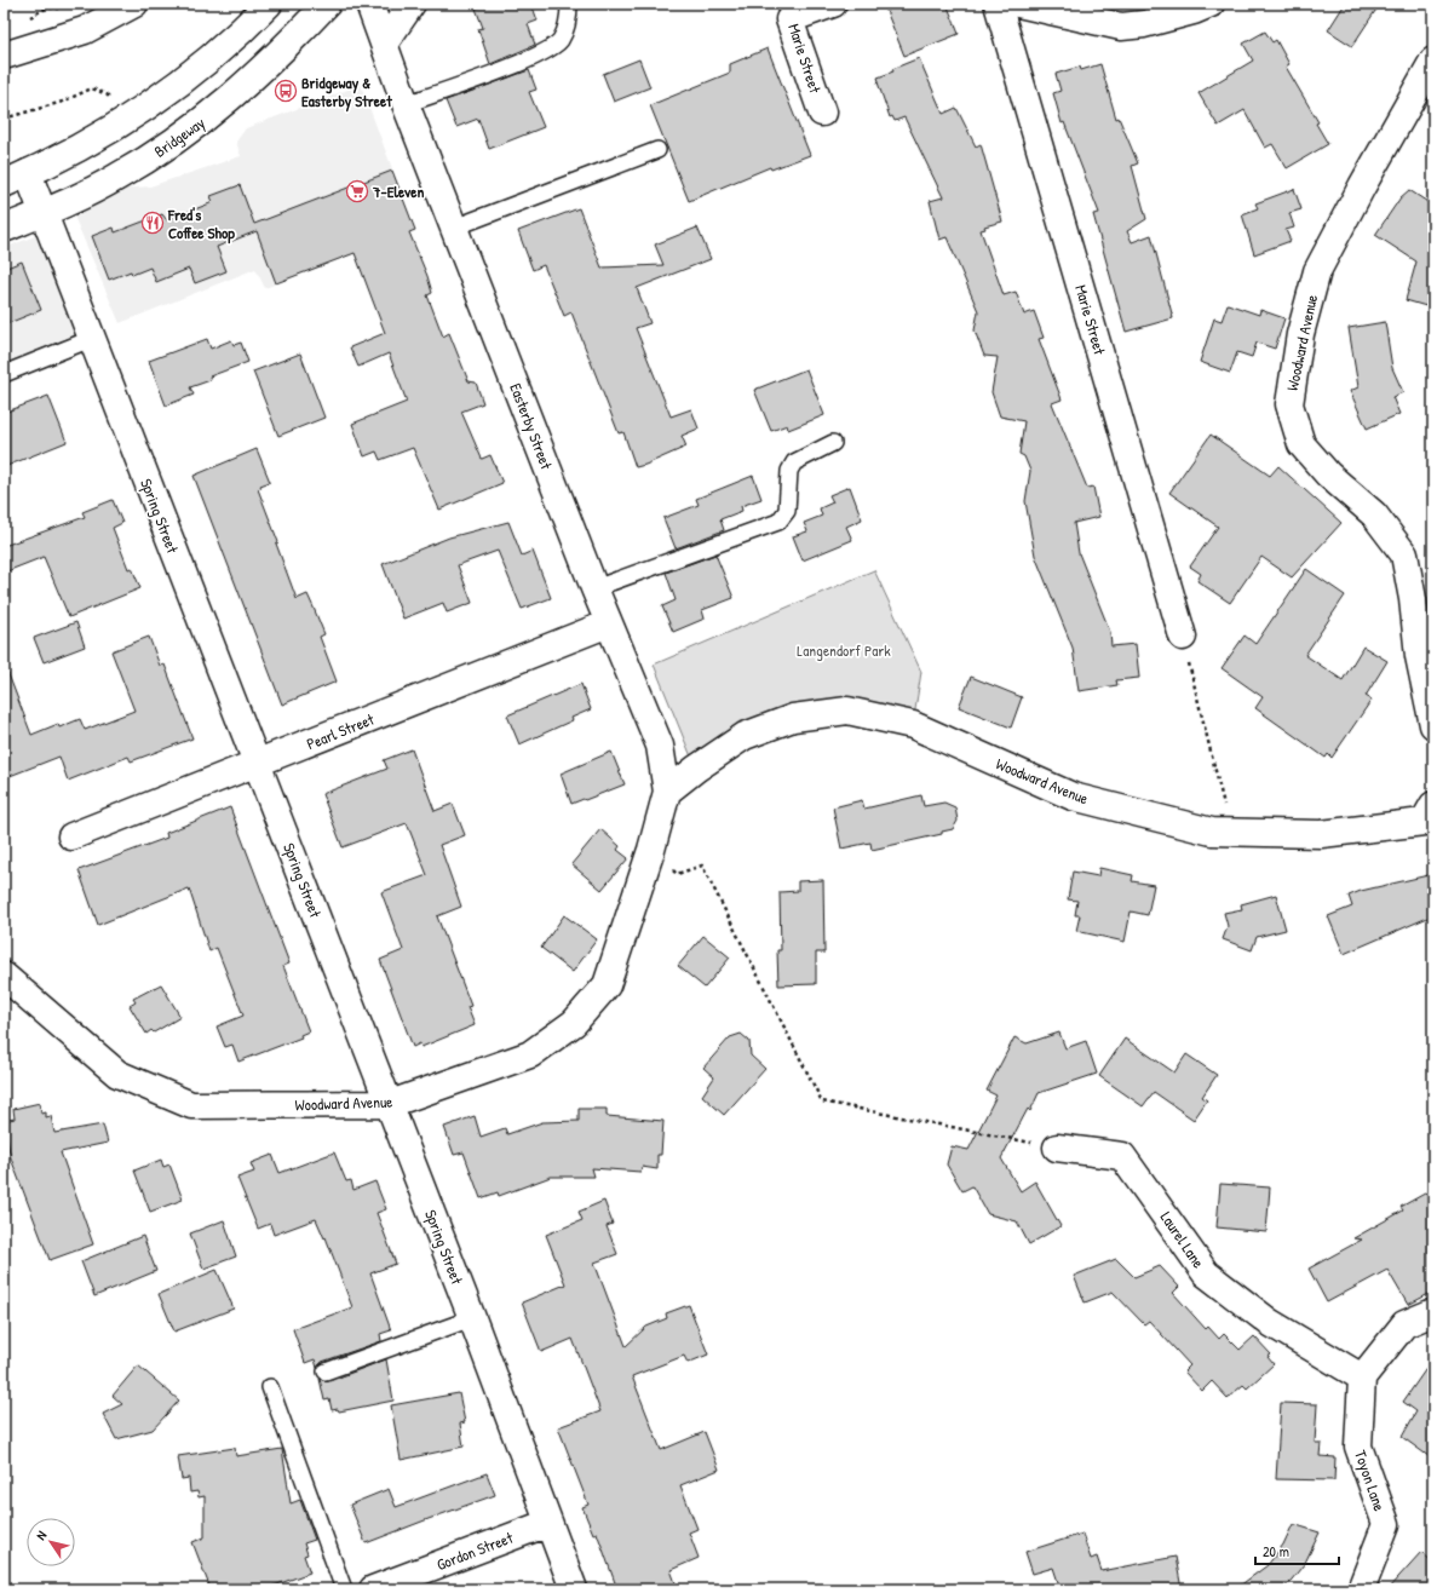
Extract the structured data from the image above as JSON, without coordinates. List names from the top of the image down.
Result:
{
  "streets": {
    "street": [
      "Marie Street",
      "Bridgeway",
      "Woodward Avenue",
      "Easterby Street",
      "Spring Street",
      "Pearl Street",
      "Laurel Lane",
      "Toyon Lane",
      "Gordon Street"
    ]
  },
  "crossings": [
    ["Bridgeway", "Spring Street"],
    ["Woodward Avenue", "Easterby Street"],
    ["Woodward Avenue", "Spring Street"],
    ["Easterby Street", "Pearl Street"],
    ["Spring Street", "Pearl Street"],
    ["Spring Street", "Gordon Street"],
    ["Laurel Lane", "Toyon Lane"]
  ],
  "parks": ["Langendorf Park"],
  "places": {
    "bus stop": ["Bridgeway & Easterby Street"],
    "supermarket": ["7-Eleven"],
    "restaurant": ["Fred's Coffee Shop"]
  },
  "scale_bar": "20 m",
  "north": "top left"
}
